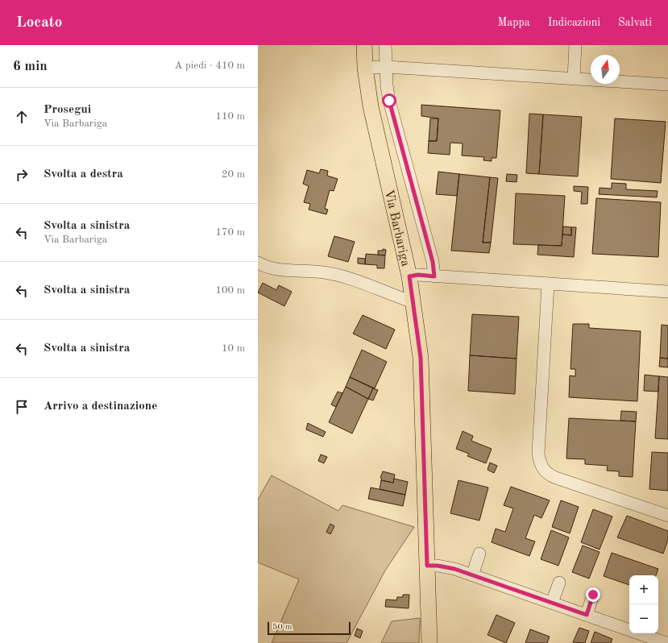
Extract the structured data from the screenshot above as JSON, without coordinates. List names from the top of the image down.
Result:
{
  "streets": {
    "main road": ["Via Barbariga"]
  },
  "scale_bar": "50 m",
  "north": "top",
  "page": {
    "header": "Locato",
    "nav": ["Mappa", "Indicazioni", "Salvati"],
    "heading": ["6 min", "A piedi · 410 m"],
    "list": [
      ["Prosegui", "Via Barbariga", "110 m"],
      ["Svolta a destra", "20 m"],
      ["Svolta a sinistra", "Via Barbariga", "170 m"],
      ["Svolta a sinistra", "100 m"],
      ["Svolta a sinistra", "10 m"],
      "Arrivo a destinazione"
    ],
    "map_buttons": ["+", "−"],
    "scale": "50 m"
  }
}
